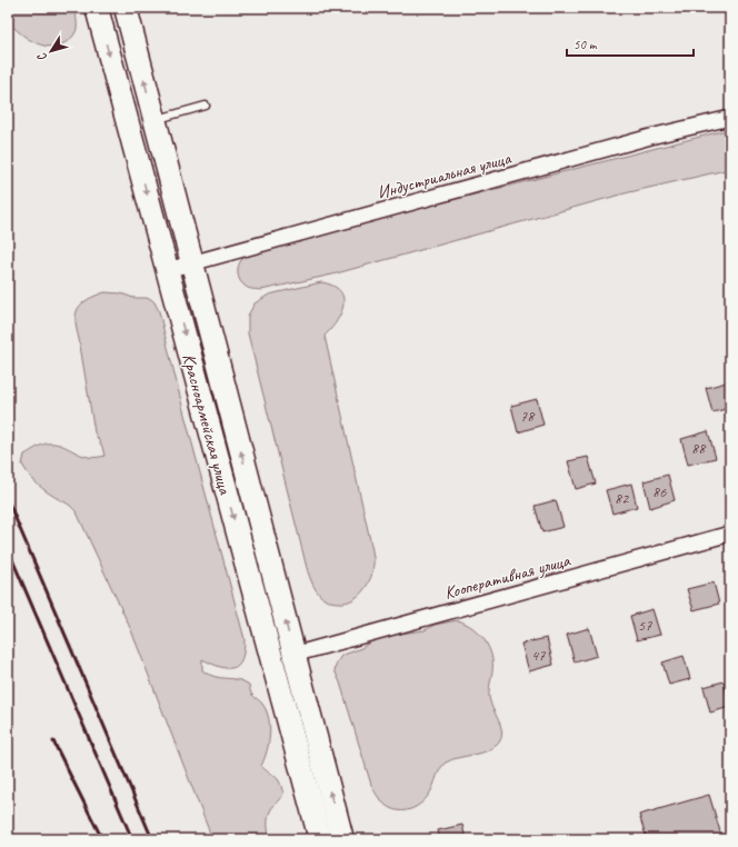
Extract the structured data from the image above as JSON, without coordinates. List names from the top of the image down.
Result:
{
  "streets": {
    "main road": ["Красноармейская улица"],
    "street": ["Индустриальная улица", "Кооперативная улица"]
  },
  "crossings": [
    ["Индустриальная улица", "Красноармейская улица"],
    ["Красноармейская улица", "Кооперативная улица"]
  ],
  "house_numbers": [
    "78",
    "88",
    "86",
    "82",
    "57",
    "47"
  ],
  "scale_bar": "50 m",
  "north": "bottom left"
}
